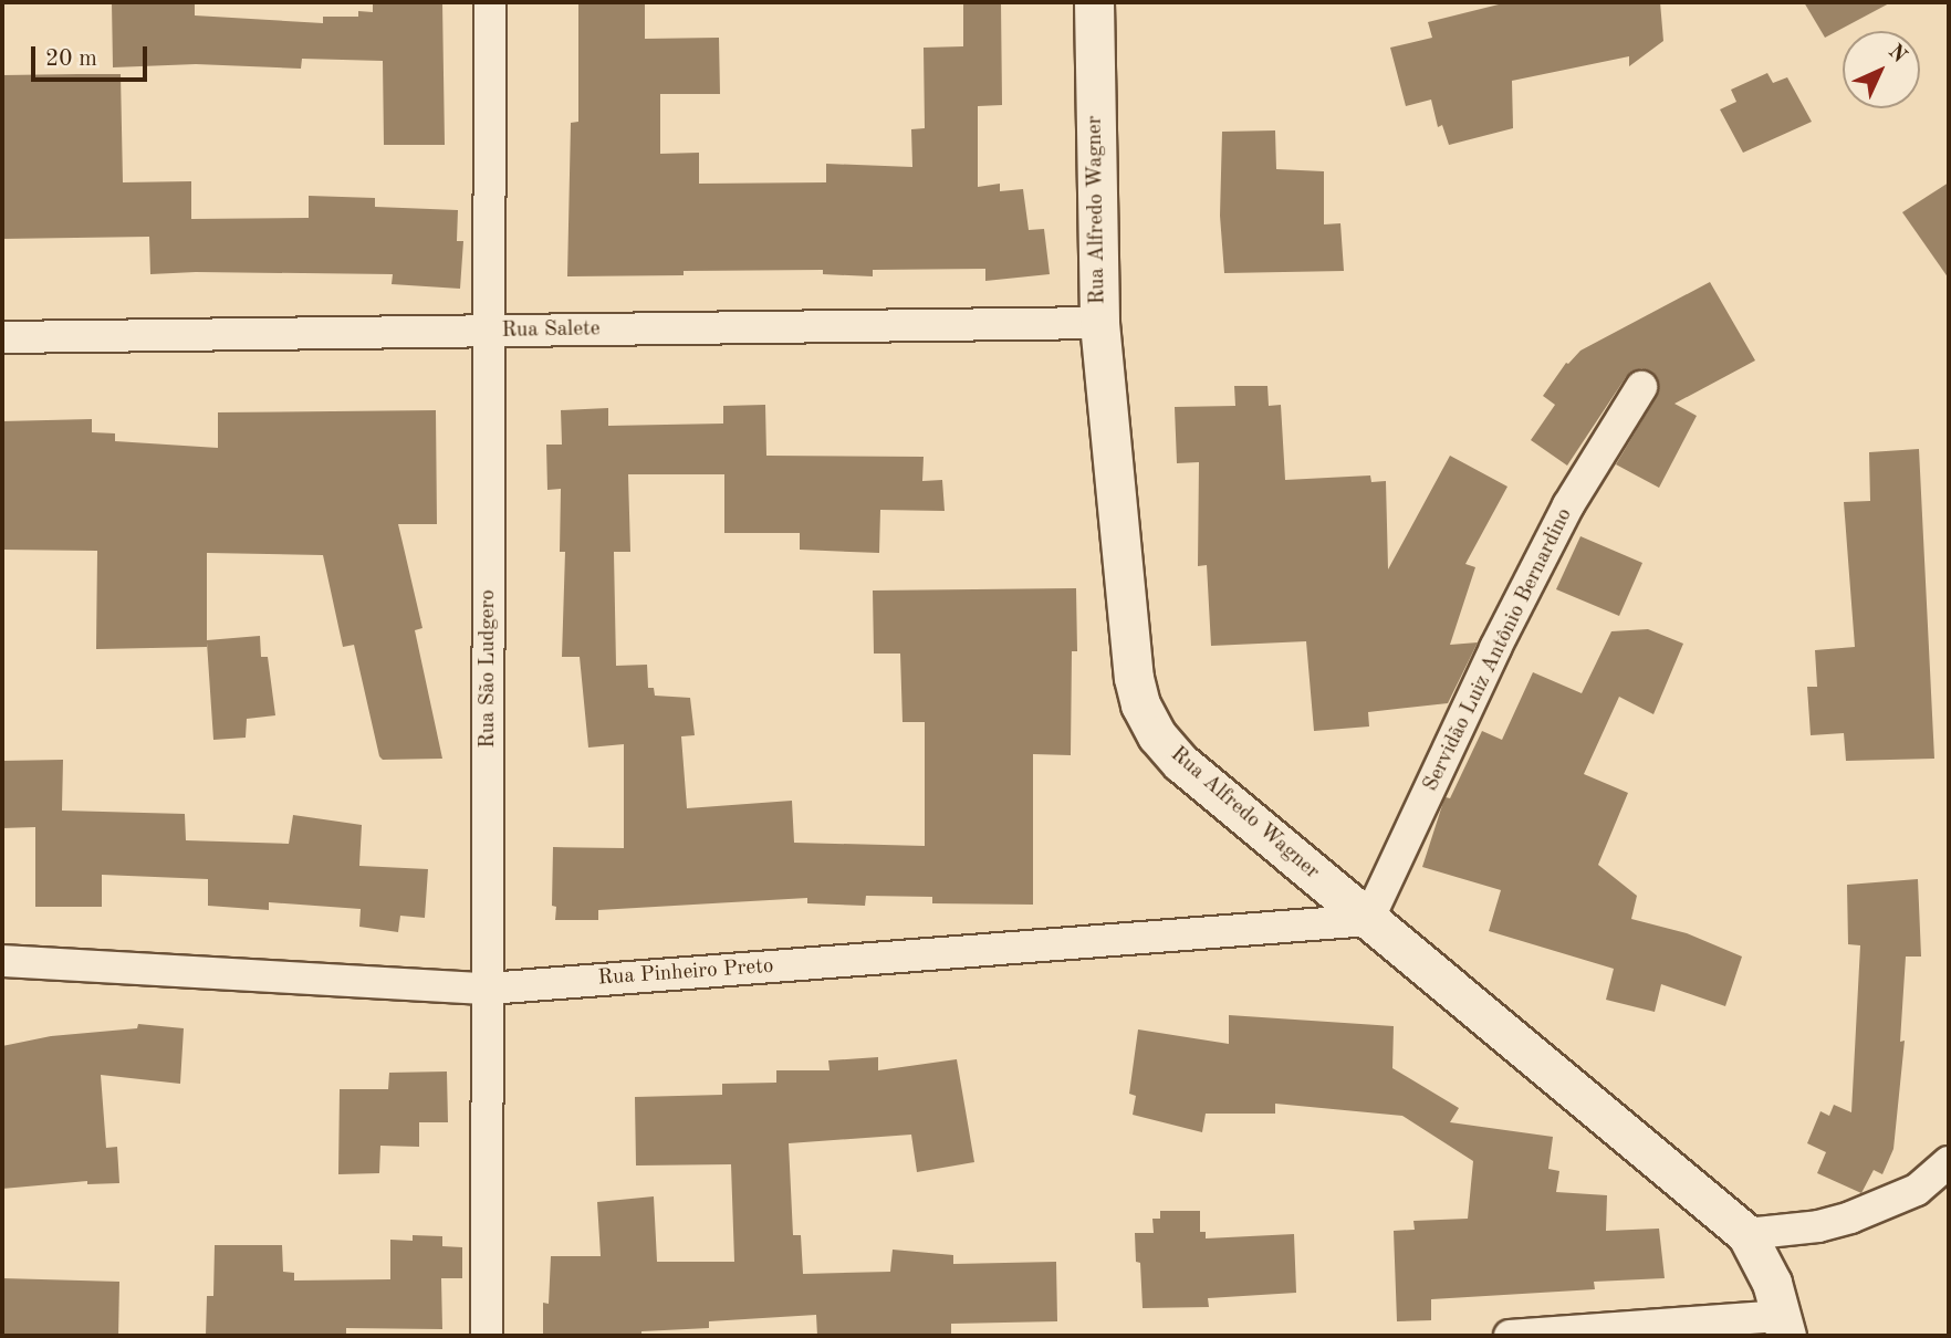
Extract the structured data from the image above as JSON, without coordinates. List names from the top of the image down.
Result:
{
  "streets": {
    "street": [
      "Rua Alfredo Wagner",
      "Rua Salete",
      "Servidão Luiz Antônio Bernardino",
      "Rua São Ludgero",
      "Rua Pinheiro Preto"
    ]
  },
  "crossings": [
    ["Rua Alfredo Wagner", "Rua Salete"],
    ["Rua Alfredo Wagner", "Servidão Luiz Antônio Bernardino"],
    ["Rua Alfredo Wagner", "Rua Pinheiro Preto"],
    ["Rua Salete", "Rua São Ludgero"],
    ["Servidão Luiz Antônio Bernardino", "Rua Pinheiro Preto"],
    ["Rua São Ludgero", "Rua Pinheiro Preto"]
  ],
  "scale_bar": "20 m",
  "north": "top right"
}
